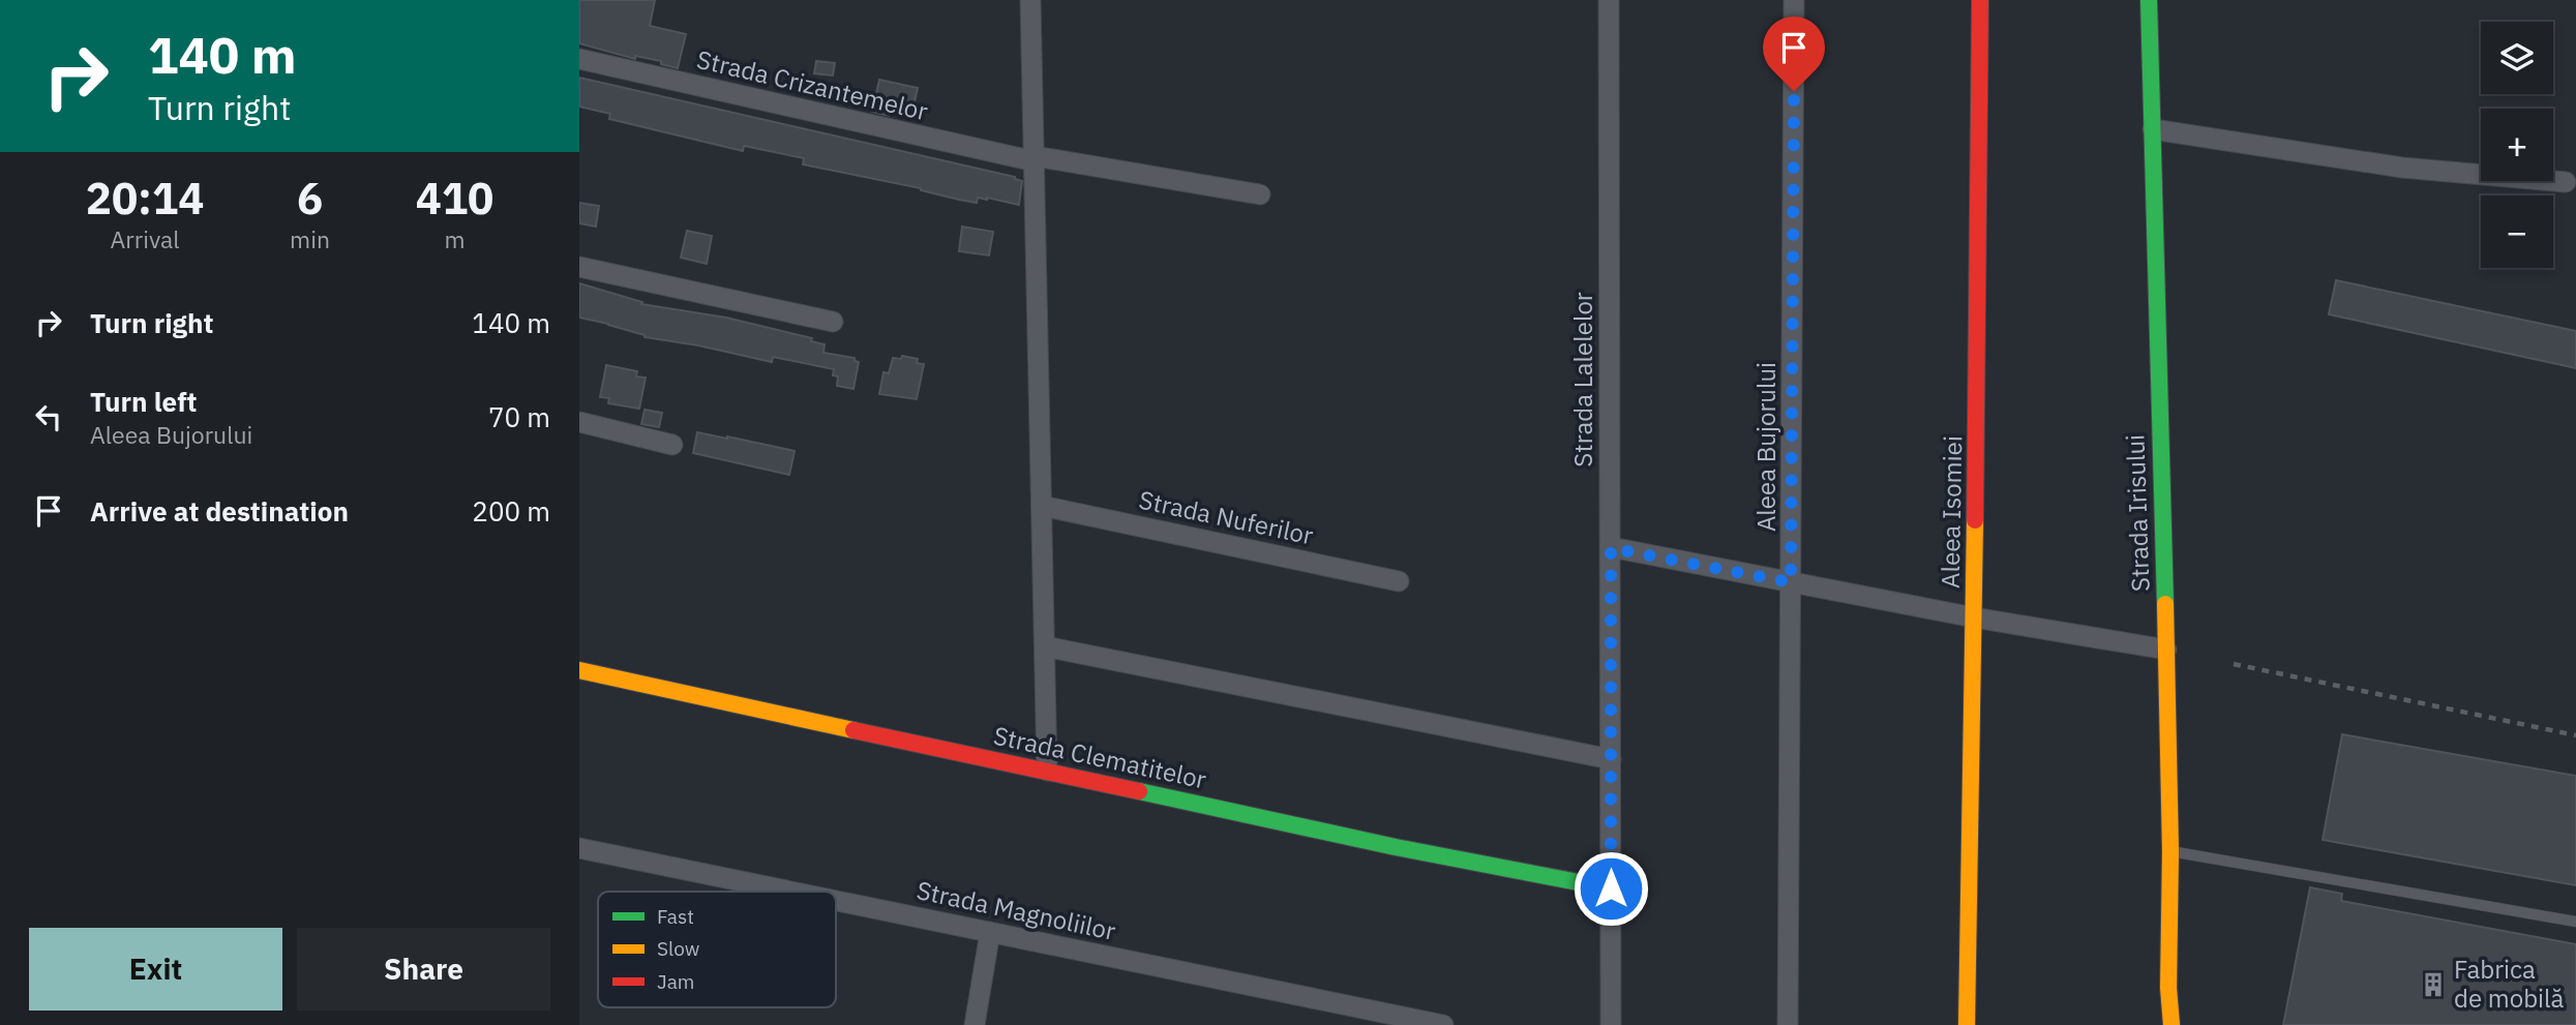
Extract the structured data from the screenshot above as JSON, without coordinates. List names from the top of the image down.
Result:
{
  "streets": {
    "street": [
      "Strada Crizantemelor",
      "Strada Lalelelor",
      "Aleea Bujorului",
      "Aleea Isomiei",
      "Strada Irisului",
      "Strada Nuferilor",
      "Strada Clematitelor",
      "Strada Magnoliilor"
    ]
  },
  "crossings": [
    ["Strada Lalelelor", "Strada Clematitelor"]
  ],
  "places": {
    "building": ["Fabrica de mobilă"]
  },
  "legend": ["Fast", "Slow", "Jam"],
  "page": {
    "turn": ["140 m", "Turn right"],
    "map_buttons": ["+", "−"],
    "eta": [
      "20:14",
      "Arrival",
      "6",
      "min",
      "410",
      "m"
    ],
    "list": [
      {
        "name": "Turn right",
        "value": "140 m"
      },
      {
        "name": "Turn left",
        "note": "Aleea Bujorului",
        "value": "70 m"
      },
      {
        "name": "Arrive at destination",
        "value": "200 m"
      }
    ],
    "buttons": ["Exit", "Share"]
  }
}
